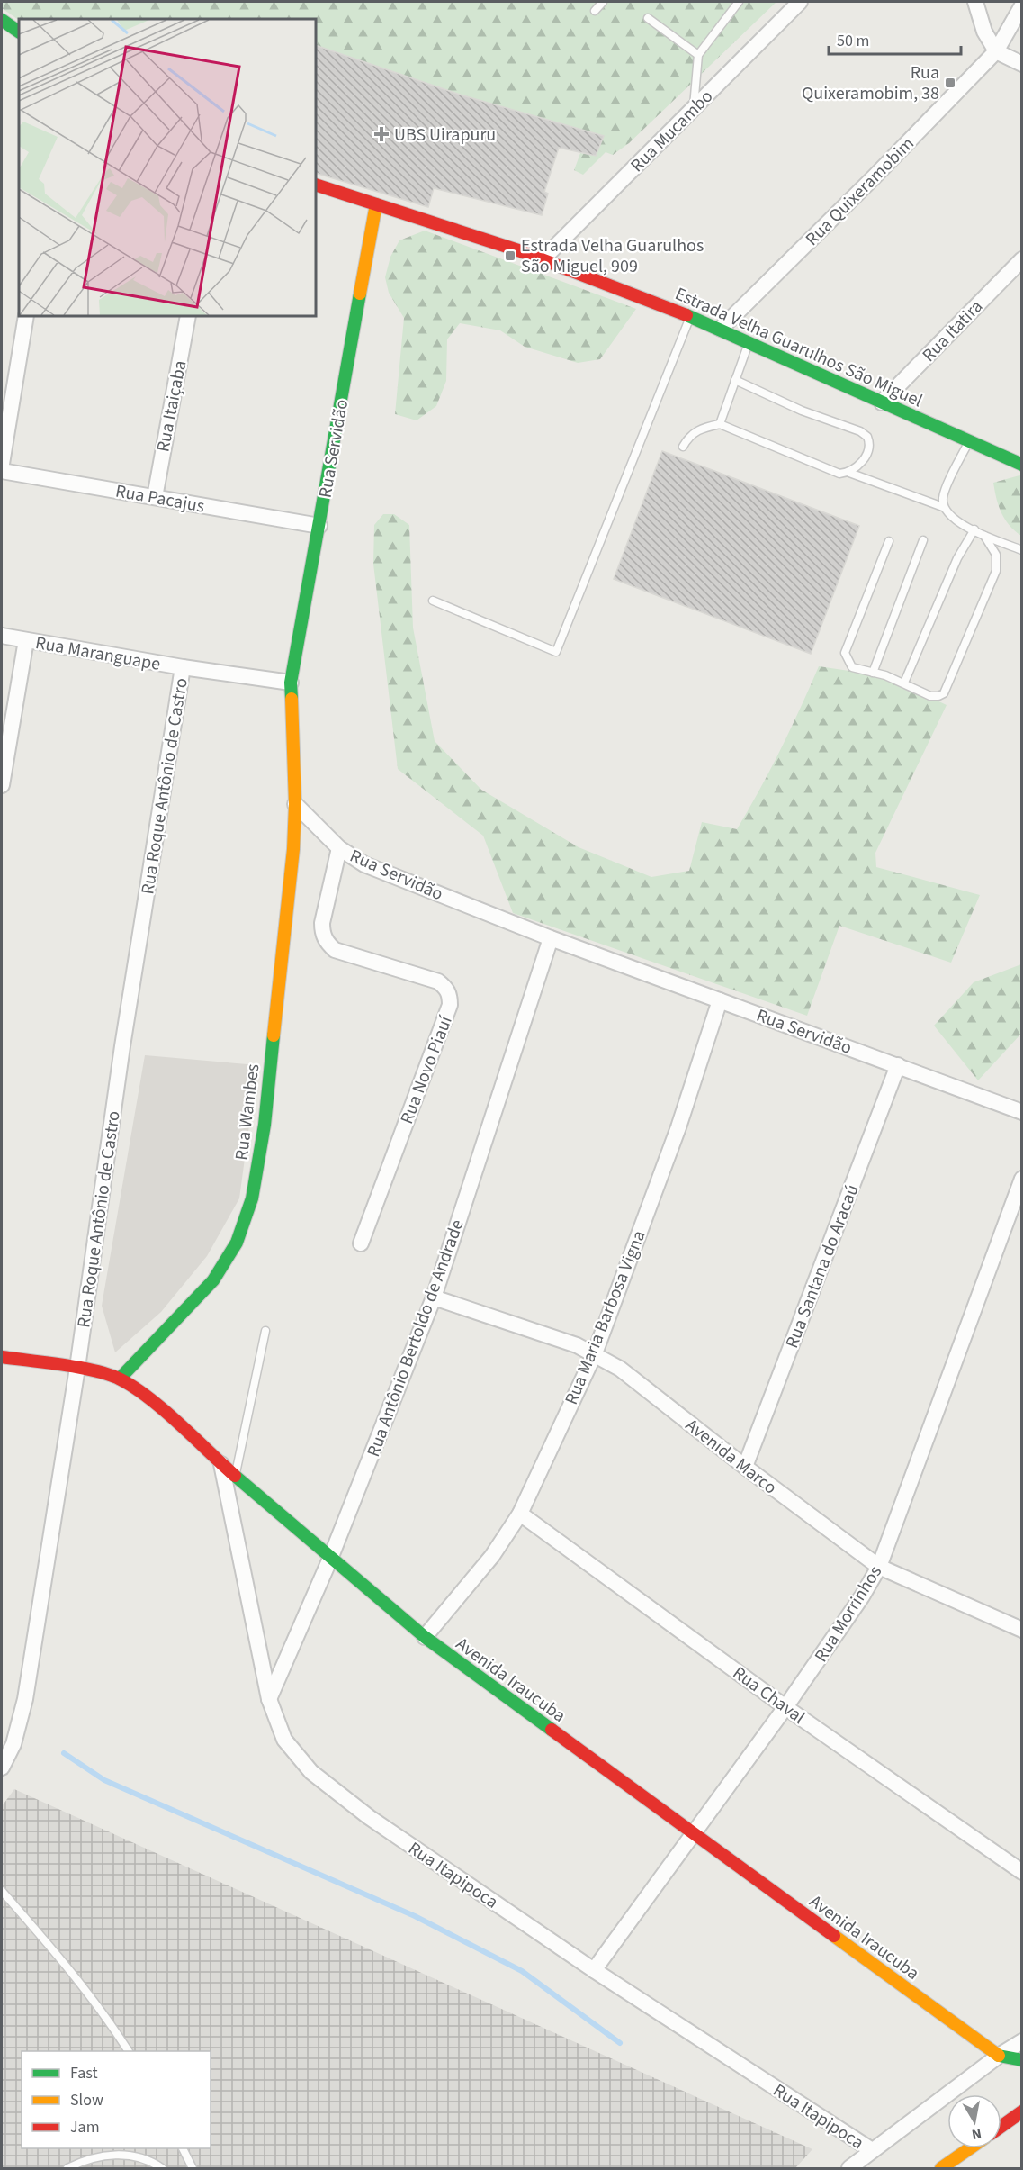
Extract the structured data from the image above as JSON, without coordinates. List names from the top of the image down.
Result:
{
  "streets": {
    "main road": [
      "Estrada Velha Guarulhos São Miguel",
      "Rua Servidão",
      "Rua Wambes",
      "Avenida Iraucuba"
    ],
    "street": [
      "Rua Mucambo",
      "Rua Quixeramobim",
      "Rua Itatira",
      "Rua Itaiçaba",
      "Rua Pacajus",
      "Rua Maranguape",
      "Rua Roque Antônio de Castro",
      "Rua Novo Piauí",
      "Rua Santana do Aracaú",
      "Rua Maria Barbosa Vigna",
      "Rua Antônio Bertoldo de Andrade",
      "Avenida Marco",
      "Rua Morrinhos",
      "Rua Chaval",
      "Rua Itapipoca"
    ]
  },
  "crossings": [
    ["Rua Mucambo", "Estrada Velha Guarulhos São Miguel"],
    ["Rua Quixeramobim", "Estrada Velha Guarulhos São Miguel"],
    ["Rua Itatira", "Estrada Velha Guarulhos São Miguel"],
    ["Estrada Velha Guarulhos São Miguel", "Rua Servidão"],
    ["Rua Itaiçaba", "Rua Pacajus"],
    ["Rua Servidão", "Rua Pacajus"],
    ["Rua Servidão", "Rua Maranguape"],
    ["Rua Servidão", "Rua Novo Piauí"],
    ["Rua Servidão", "Rua Wambes"],
    ["Rua Servidão", "Rua Santana do Aracaú"],
    ["Rua Servidão", "Rua Maria Barbosa Vigna"],
    ["Rua Servidão", "Rua Antônio Bertoldo de Andrade"],
    ["Rua Maranguape", "Rua Roque Antônio de Castro"],
    ["Rua Roque Antônio de Castro", "Avenida Iraucuba"],
    ["Rua Wambes", "Avenida Iraucuba"],
    ["Rua Santana do Aracaú", "Avenida Marco"],
    ["Rua Maria Barbosa Vigna", "Avenida Marco"],
    ["Rua Maria Barbosa Vigna", "Avenida Iraucuba"],
    ["Rua Maria Barbosa Vigna", "Rua Chaval"],
    ["Rua Antônio Bertoldo de Andrade", "Avenida Marco"],
    ["Rua Antônio Bertoldo de Andrade", "Avenida Iraucuba"],
    ["Rua Antônio Bertoldo de Andrade", "Rua Itapipoca"],
    ["Avenida Marco", "Rua Morrinhos"],
    ["Rua Morrinhos", "Avenida Iraucuba"],
    ["Rua Morrinhos", "Rua Chaval"],
    ["Rua Morrinhos", "Rua Itapipoca"],
    ["Avenida Iraucuba", "Rua Itapipoca"]
  ],
  "places": {
    "transit": ["Rua Quixeramobim, 38", "Estrada Velha Guarulhos São Miguel, 909"],
    "health": ["UBS Uirapuru"]
  },
  "legend": ["Fast", "Slow", "Jam"],
  "scale_bar": "50 m",
  "north": "bottom"
}
